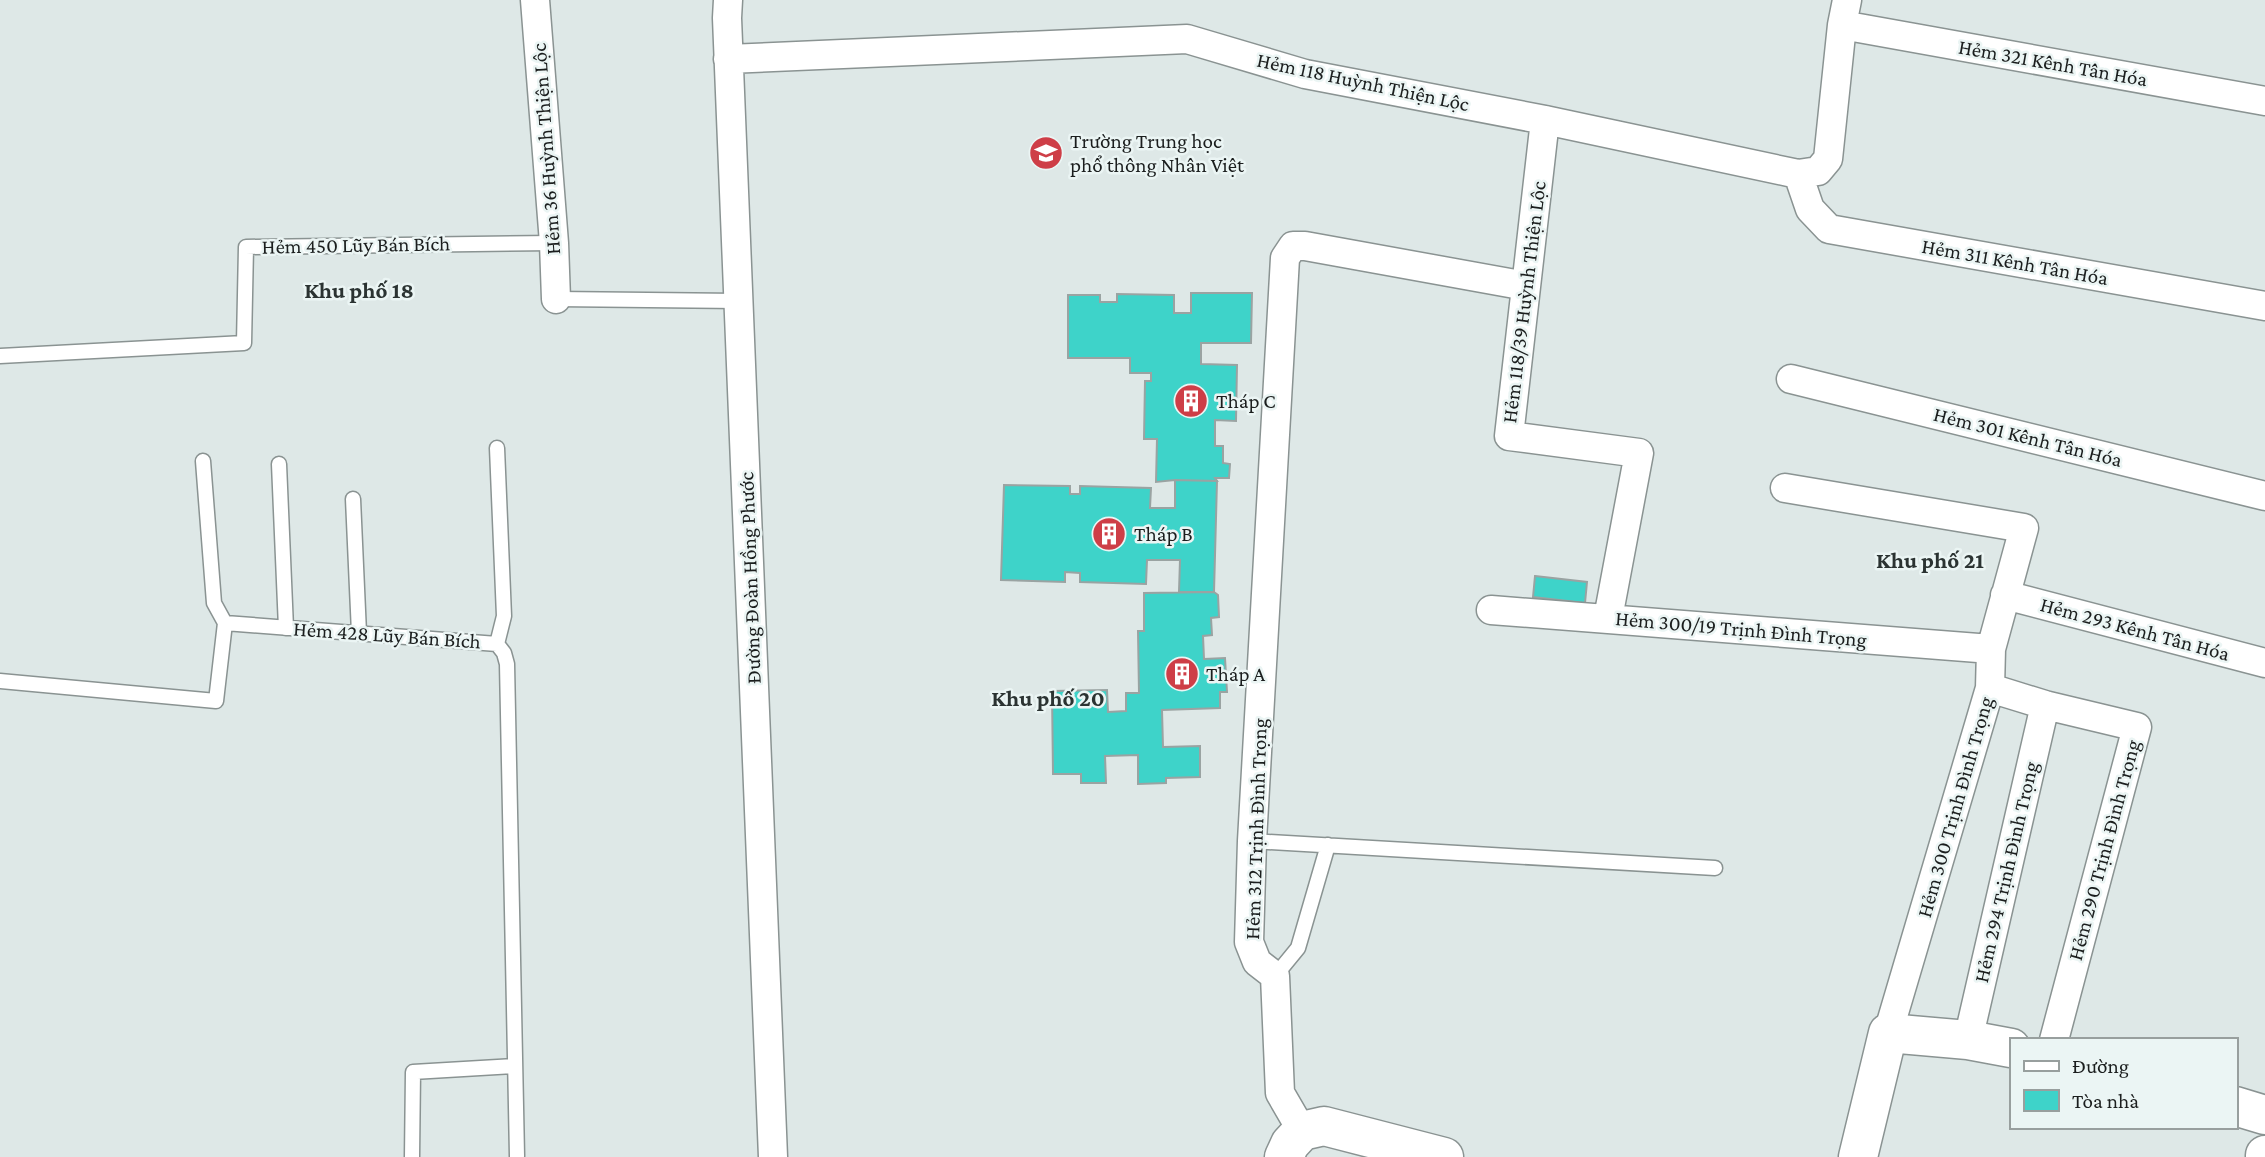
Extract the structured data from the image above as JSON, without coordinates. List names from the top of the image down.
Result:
{
  "streets": {
    "street": [
      "Hẻm 321 Kênh Tân Hóa",
      "Hẻm 118 Huỳnh Thiện Lộc",
      "Hẻm 36 Huỳnh Thiện Lộc",
      "Hẻm 311 Kênh Tân Hóa",
      "Hẻm 118/39 Huỳnh Thiện Lộc",
      "Hẻm 301 Kênh Tân Hóa",
      "Đường Đoàn Hồng Phước",
      "Hẻm 300/19 Trịnh Đình Trọng",
      "Hẻm 293 Kênh Tân Hóa",
      "Hẻm 300 Trịnh Đình Trọng",
      "Hẻm 312 Trịnh Đình Trọng",
      "Hẻm 290 Trịnh Đình Trọng",
      "Hẻm 294 Trịnh Đình Trọng"
    ],
    "lane": ["Hẻm 450 Lũy Bán Bích", "Hẻm 428 Lũy Bán Bích"]
  },
  "crossings": [
    ["Hẻm 118 Huỳnh Thiện Lộc", "Hẻm 311 Kênh Tân Hóa"],
    ["Hẻm 118 Huỳnh Thiện Lộc", "Hẻm 118/39 Huỳnh Thiện Lộc"],
    ["Hẻm 118 Huỳnh Thiện Lộc", "Đường Đoàn Hồng Phước"],
    ["Hẻm 36 Huỳnh Thiện Lộc", "Hẻm 450 Lũy Bán Bích"],
    ["Hẻm 118/39 Huỳnh Thiện Lộc", "Hẻm 300/19 Trịnh Đình Trọng"],
    ["Hẻm 118/39 Huỳnh Thiện Lộc", "Hẻm 312 Trịnh Đình Trọng"],
    ["Hẻm 300/19 Trịnh Đình Trọng", "Hẻm 300 Trịnh Đình Trọng"],
    ["Hẻm 293 Kênh Tân Hóa", "Hẻm 300 Trịnh Đình Trọng"],
    ["Hẻm 300 Trịnh Đình Trọng", "Hẻm 290 Trịnh Đình Trọng"],
    ["Hẻm 290 Trịnh Đình Trọng", "Hẻm 294 Trịnh Đình Trọng"]
  ],
  "districts": ["Khu phố 18", "Khu phố 21", "Khu phố 20"],
  "places": {
    "school or university": ["Trường Trung học phổ thông Nhân Việt"],
    "building": ["Tháp C", "Tháp B", "Tháp A"]
  },
  "legend": ["Đường", "Tòa nhà"]
}
